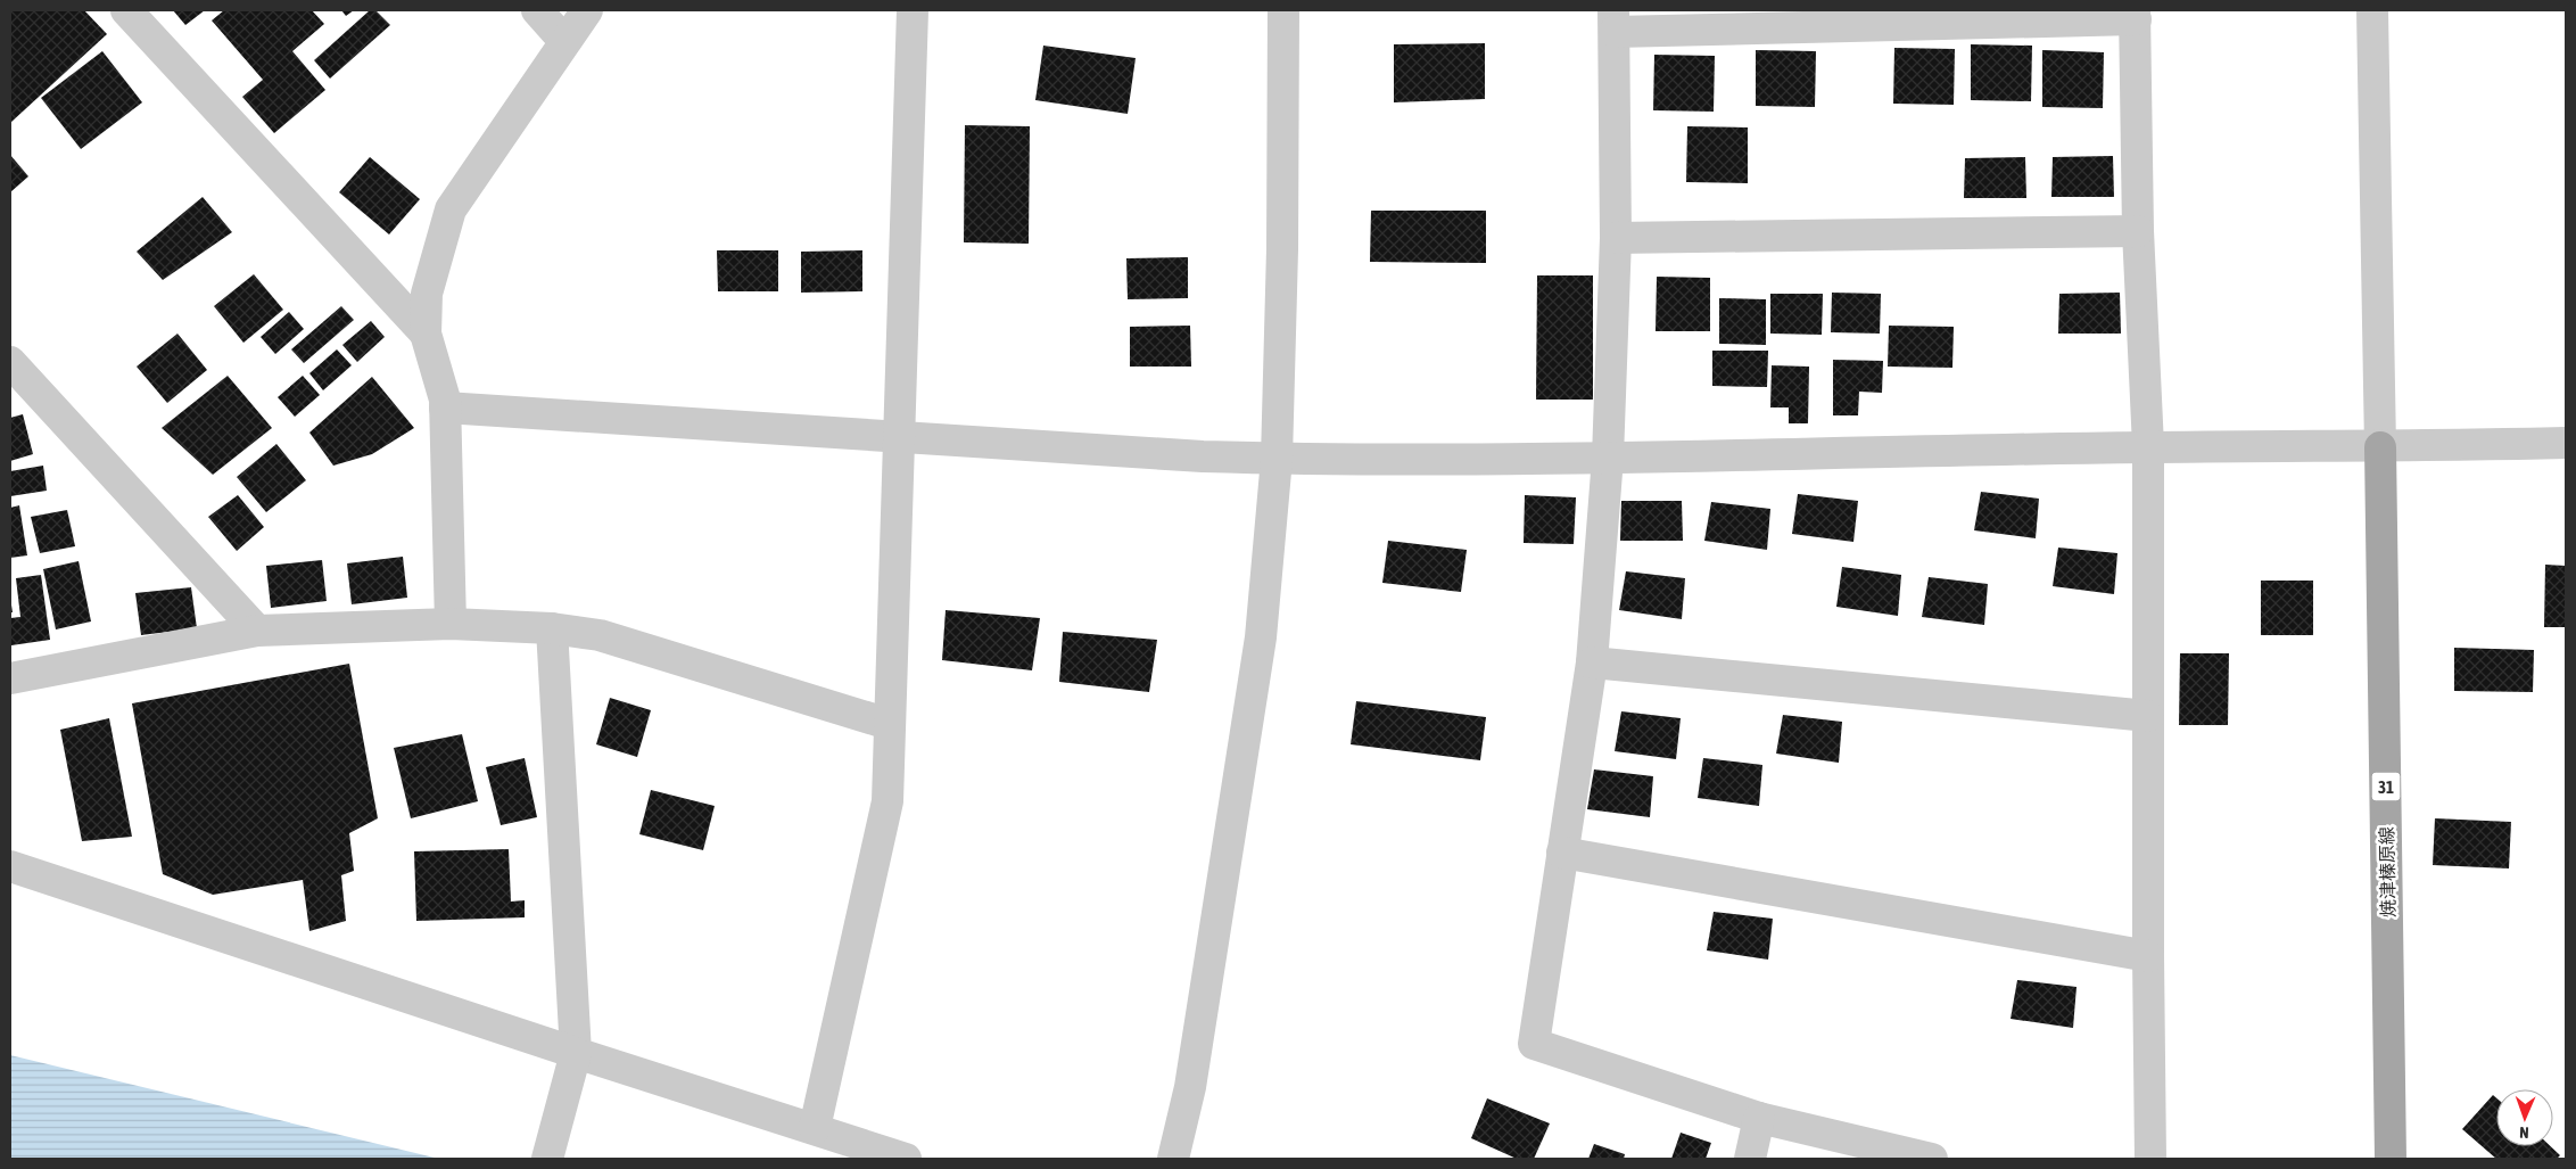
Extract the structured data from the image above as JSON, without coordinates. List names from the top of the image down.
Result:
{
  "streets": {
    "main road": ["31", "焼津榛原線"]
  },
  "north": "bottom"
}
